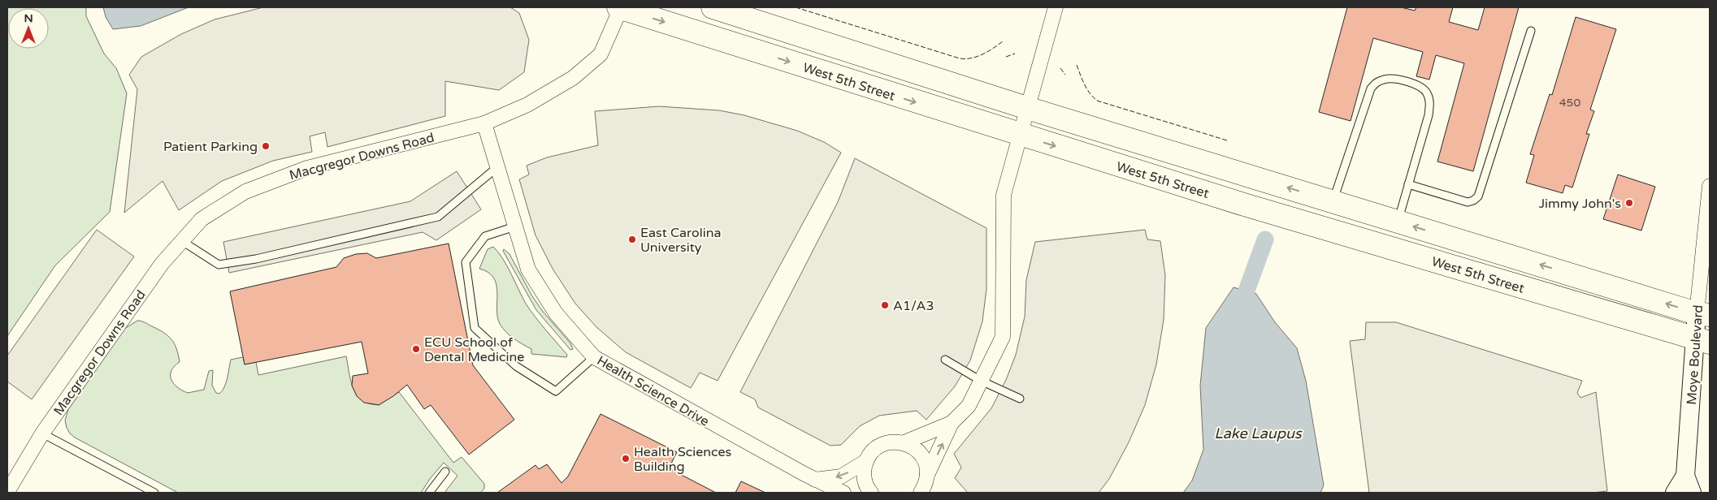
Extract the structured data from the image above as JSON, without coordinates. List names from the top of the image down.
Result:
{
  "streets": {
    "main road": ["West 5th Street"],
    "street": ["Macgregor Downs Road", "Moye Boulevard", "Health Science Drive"]
  },
  "crossings": [
    ["West 5th Street", "Macgregor Downs Road"],
    ["West 5th Street", "Moye Boulevard"],
    ["Macgregor Downs Road", "Health Science Drive"]
  ],
  "water": ["Lake Laupus"],
  "places": [
    "Patient Parking",
    "Jimmy John's",
    "East Carolina University",
    "A1/A3",
    "ECU School of Dental Medicine",
    "Health Sciences Building"
  ],
  "house_numbers": ["450"],
  "north": "top"
}
